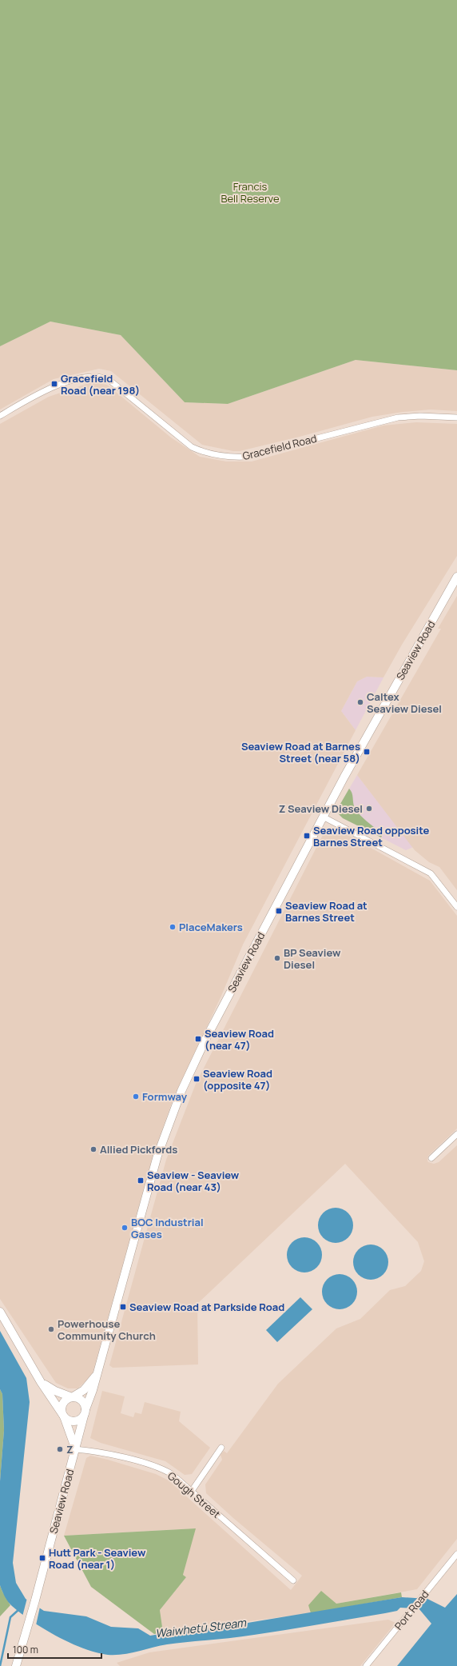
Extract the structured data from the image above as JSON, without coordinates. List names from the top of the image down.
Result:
{
  "streets": {
    "main road": ["Seaview Road"],
    "street": ["Gracefield Road", "Gough Street", "Port Road"]
  },
  "crossings": [
    ["Seaview Road", "Gough Street"]
  ],
  "water": ["Waiwhetū Stream"],
  "parks": ["Francis Bell Reserve"],
  "places": {
    "transit": [
      "Gracefield Road (near 198)",
      "Seaview Road at Barnes Street (near 58)",
      "Seaview Road opposite Barnes Street",
      "Seaview Road at Barnes Street",
      "Seaview Road (near 47)",
      "Seaview Road (opposite 47)",
      "Seaview - Seaview Road (near 43)",
      "Seaview Road at Parkside Road",
      "Hutt Park - Seaview Road (near 1)"
    ],
    "other": [
      "Caltex Seaview Diesel",
      "Z Seaview Diesel",
      "PlaceMakers",
      "BP Seaview Diesel",
      "Formway",
      "Allied Pickfords",
      "BOC Industrial Gases",
      "Powerhouse Community Church",
      "Z"
    ]
  },
  "scale_bar": "100 m"
}
